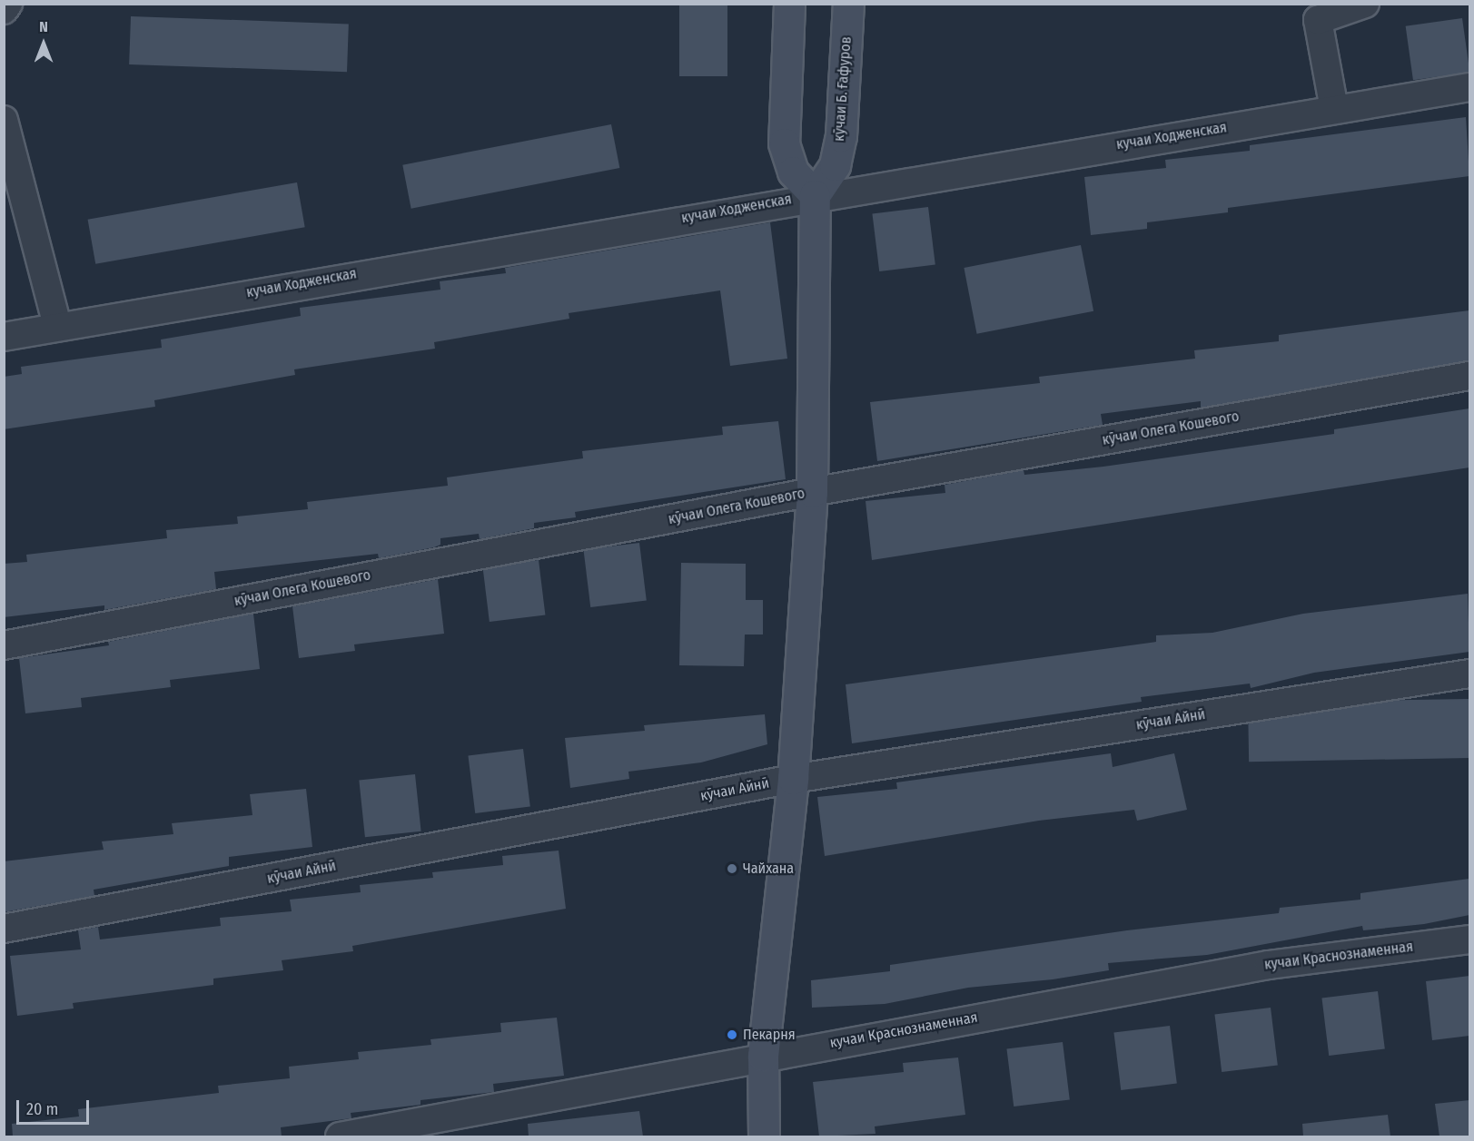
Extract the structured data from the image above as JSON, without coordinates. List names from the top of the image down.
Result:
{
  "streets": {
    "main road": ["кӯчаи Б. Ғафуров"],
    "street": [
      "кучаи Ходженская",
      "кӯчаи Олега Кошевого",
      "кӯчаи Айнӣ",
      "кучаи Краснознаменная"
    ]
  },
  "crossings": [
    ["кӯчаи Б. Ғафуров", "кучаи Ходженская"]
  ],
  "places": ["Чайхана", "Пекарня"],
  "scale_bar": "20 m",
  "north": "top"
}
